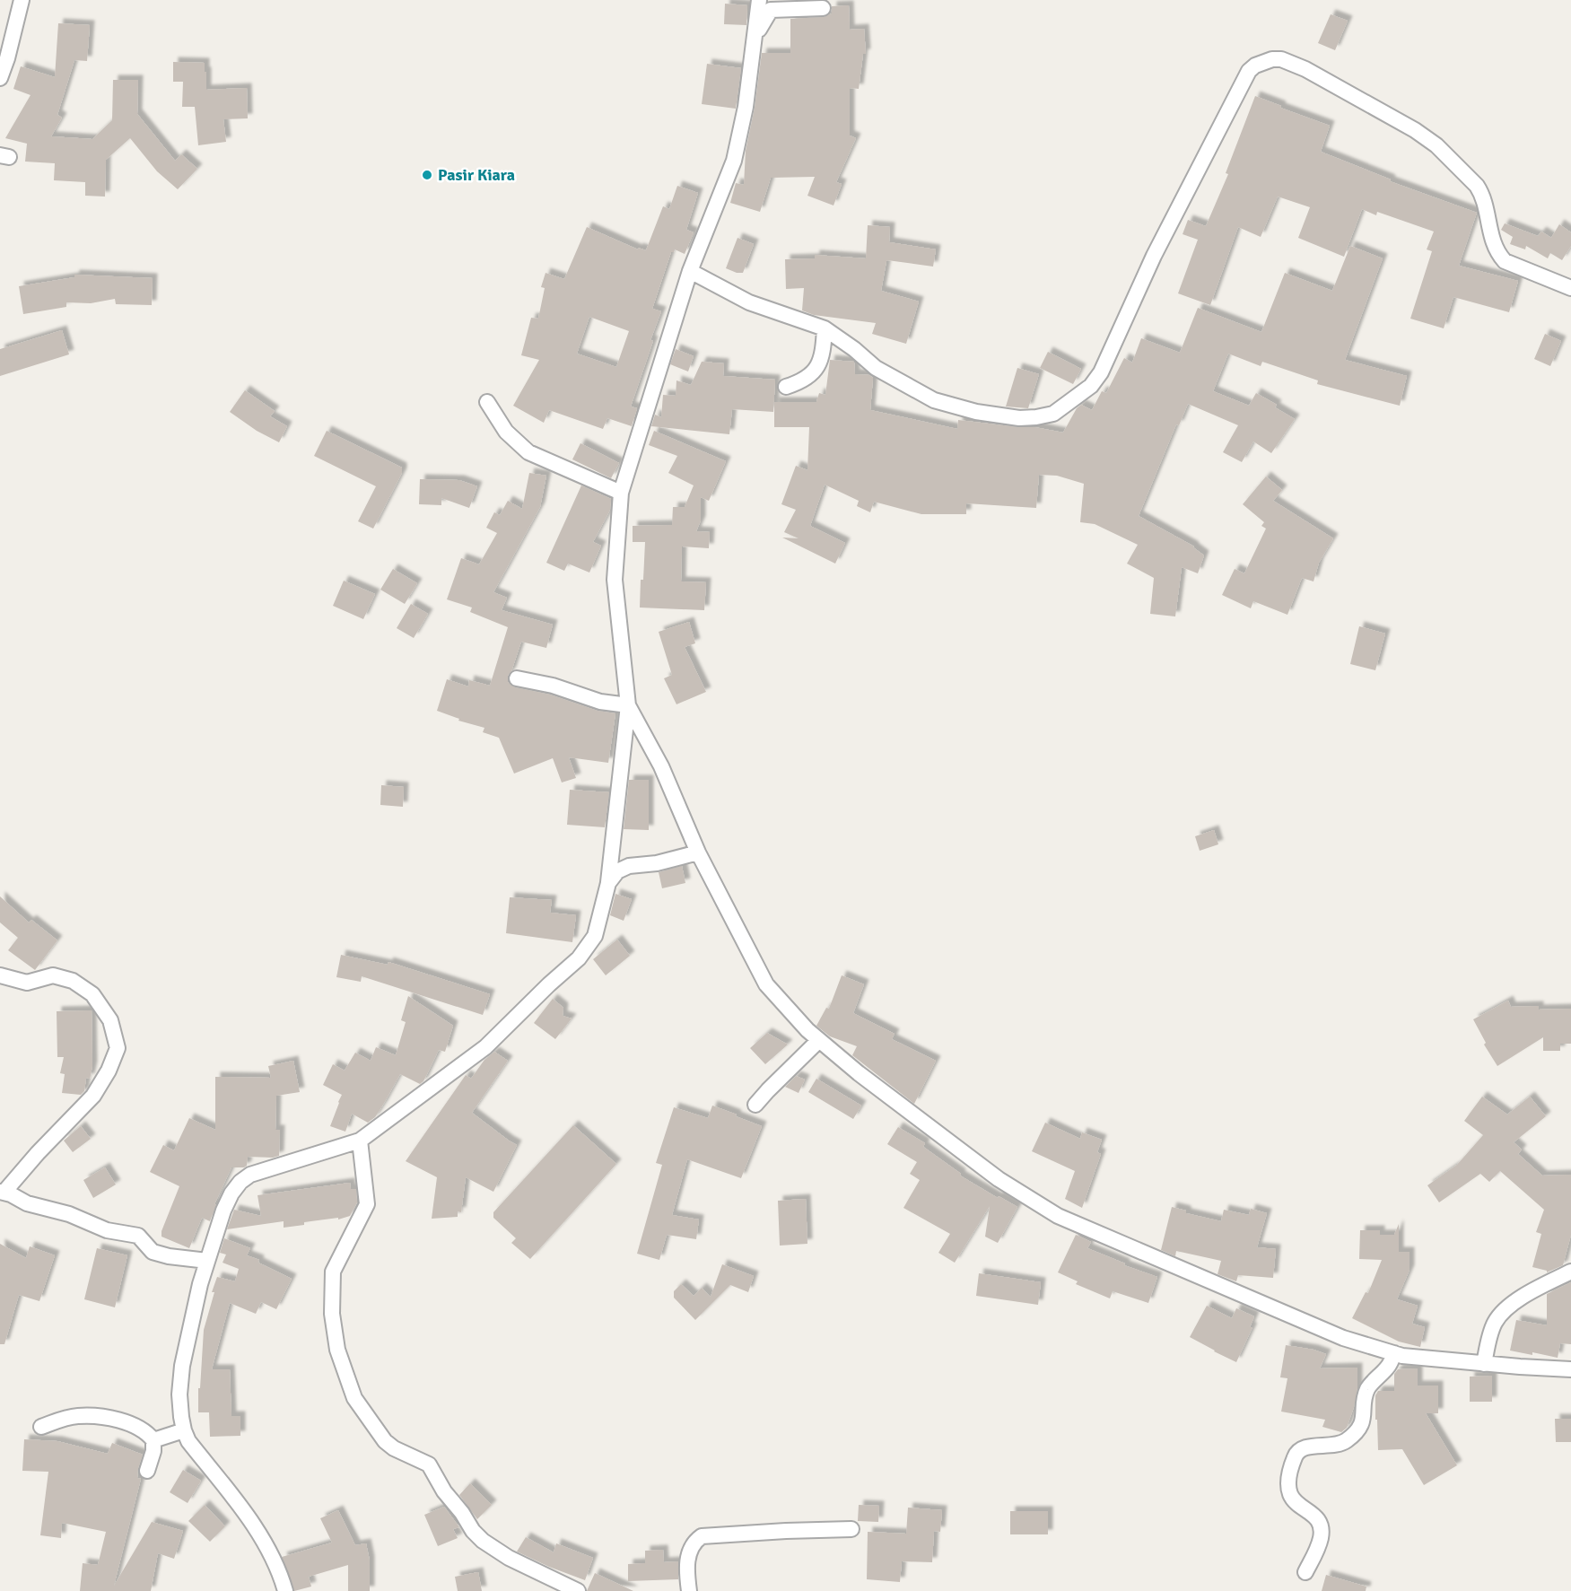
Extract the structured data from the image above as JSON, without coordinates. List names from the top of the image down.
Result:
{
  "places": ["Pasir Kiara"]
}
